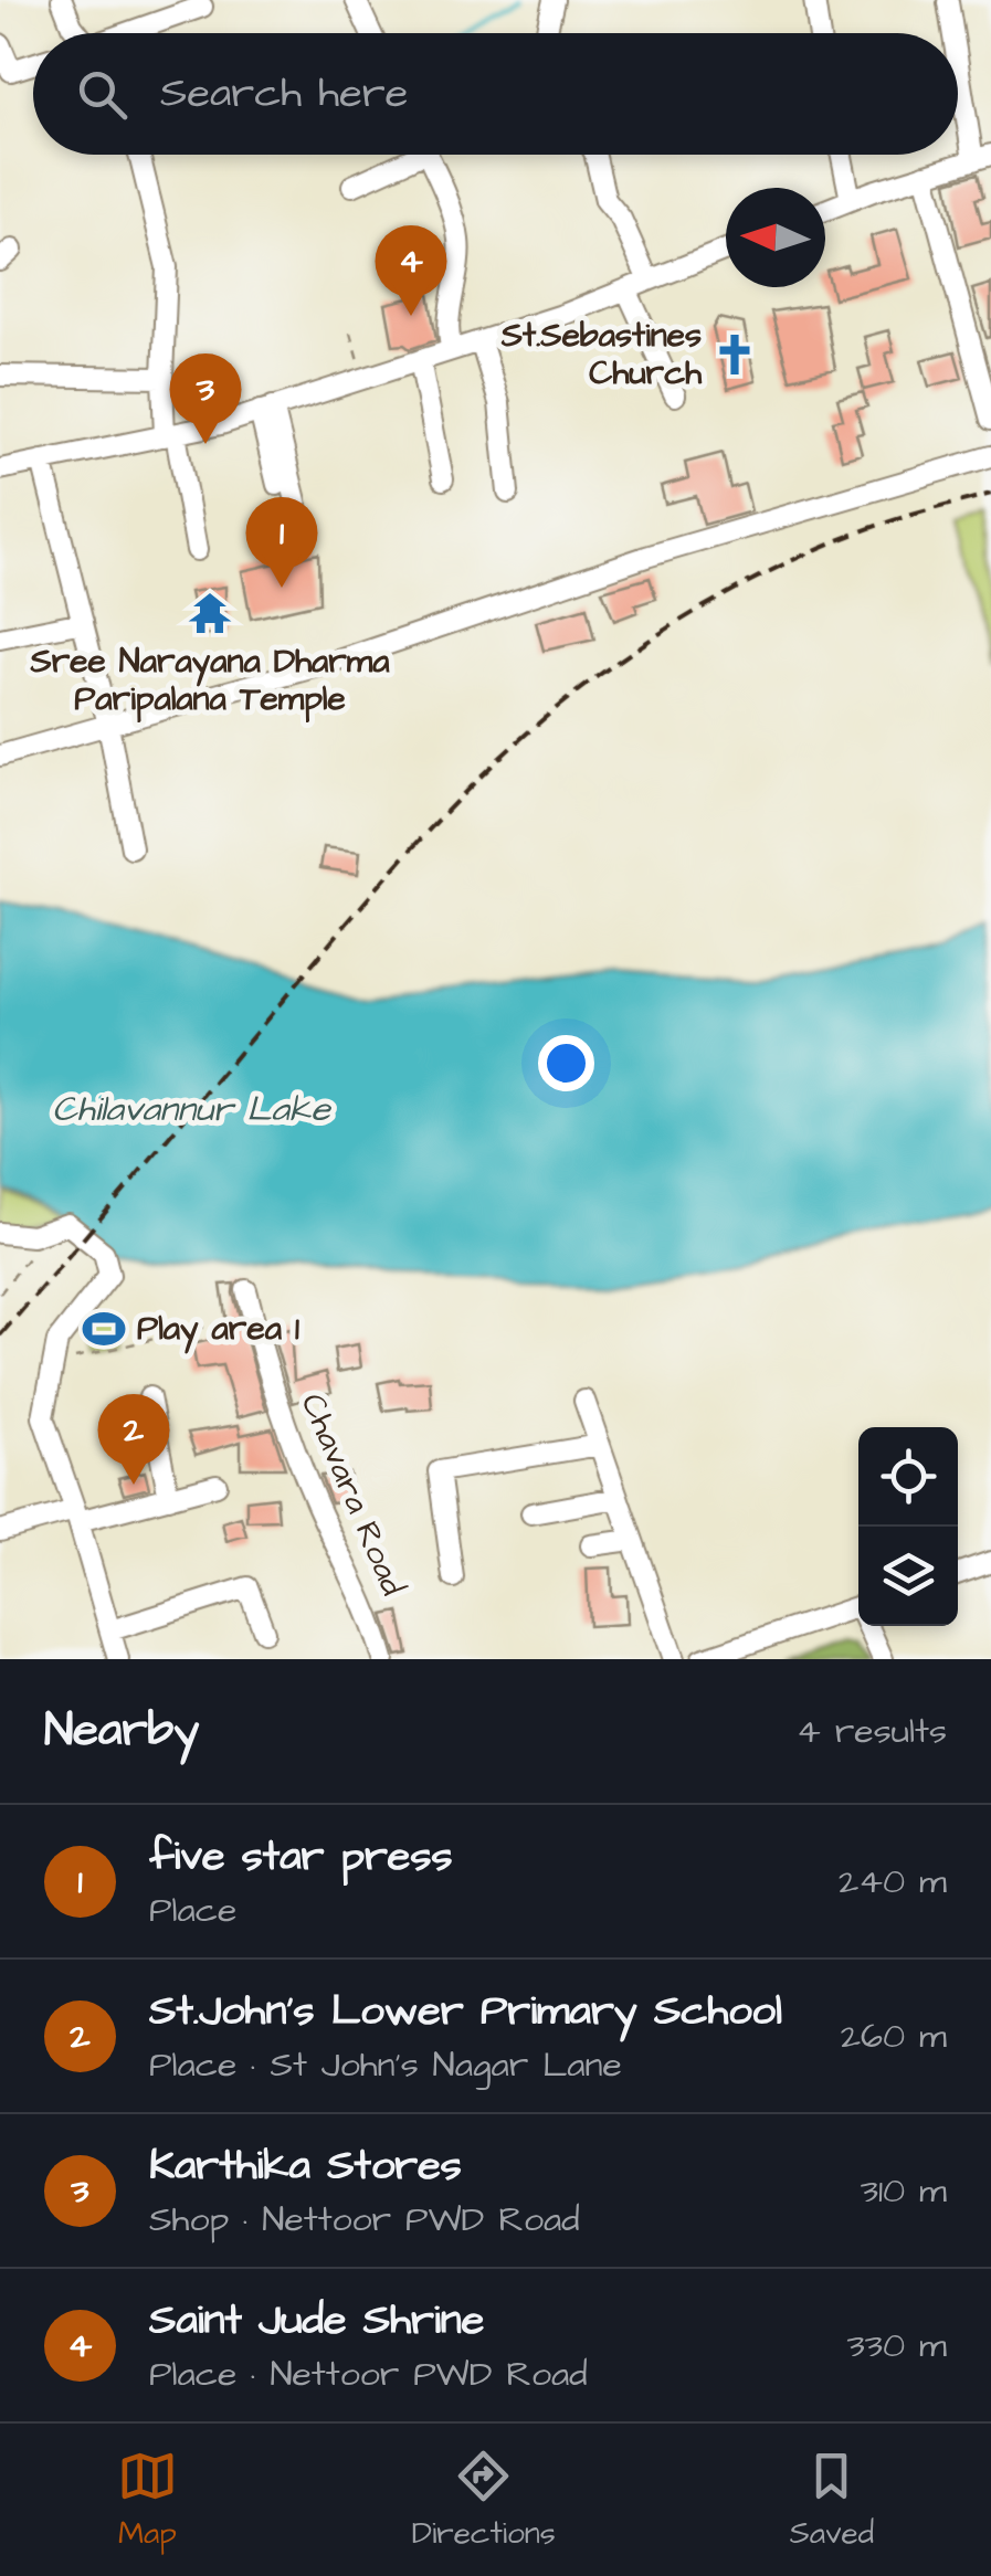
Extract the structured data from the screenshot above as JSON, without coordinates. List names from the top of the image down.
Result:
{
  "streets": {
    "street": ["Chavara Road"]
  },
  "water": ["Chilavannur Lake"],
  "places": {
    "church": ["St.Sebastines Church"],
    "temple": ["Sree Narayana Dharma Paripalana Temple"],
    "sports": ["Play area 1"]
  },
  "north": "left",
  "page": {
    "search": "Search here",
    "pins": [
      "4",
      "3",
      "1",
      "2"
    ],
    "heading": ["Nearby", "4 results"],
    "list": [
      {
        "mark": "1",
        "name": "five star press",
        "note": "Place",
        "value": "240 m"
      },
      {
        "mark": "2",
        "name": "St.John's Lower Primary School",
        "note": "Place · St John's Nagar Lane",
        "value": "260 m"
      },
      {
        "mark": "3",
        "name": "Karthika Stores",
        "note": "Shop · Nettoor PWD Road",
        "value": "310 m"
      },
      {
        "mark": "4",
        "name": "Saint Jude Shrine",
        "note": "Place · Nettoor PWD Road",
        "value": "330 m"
      }
    ],
    "nav": ["Map", "Directions", "Saved"]
  }
}
